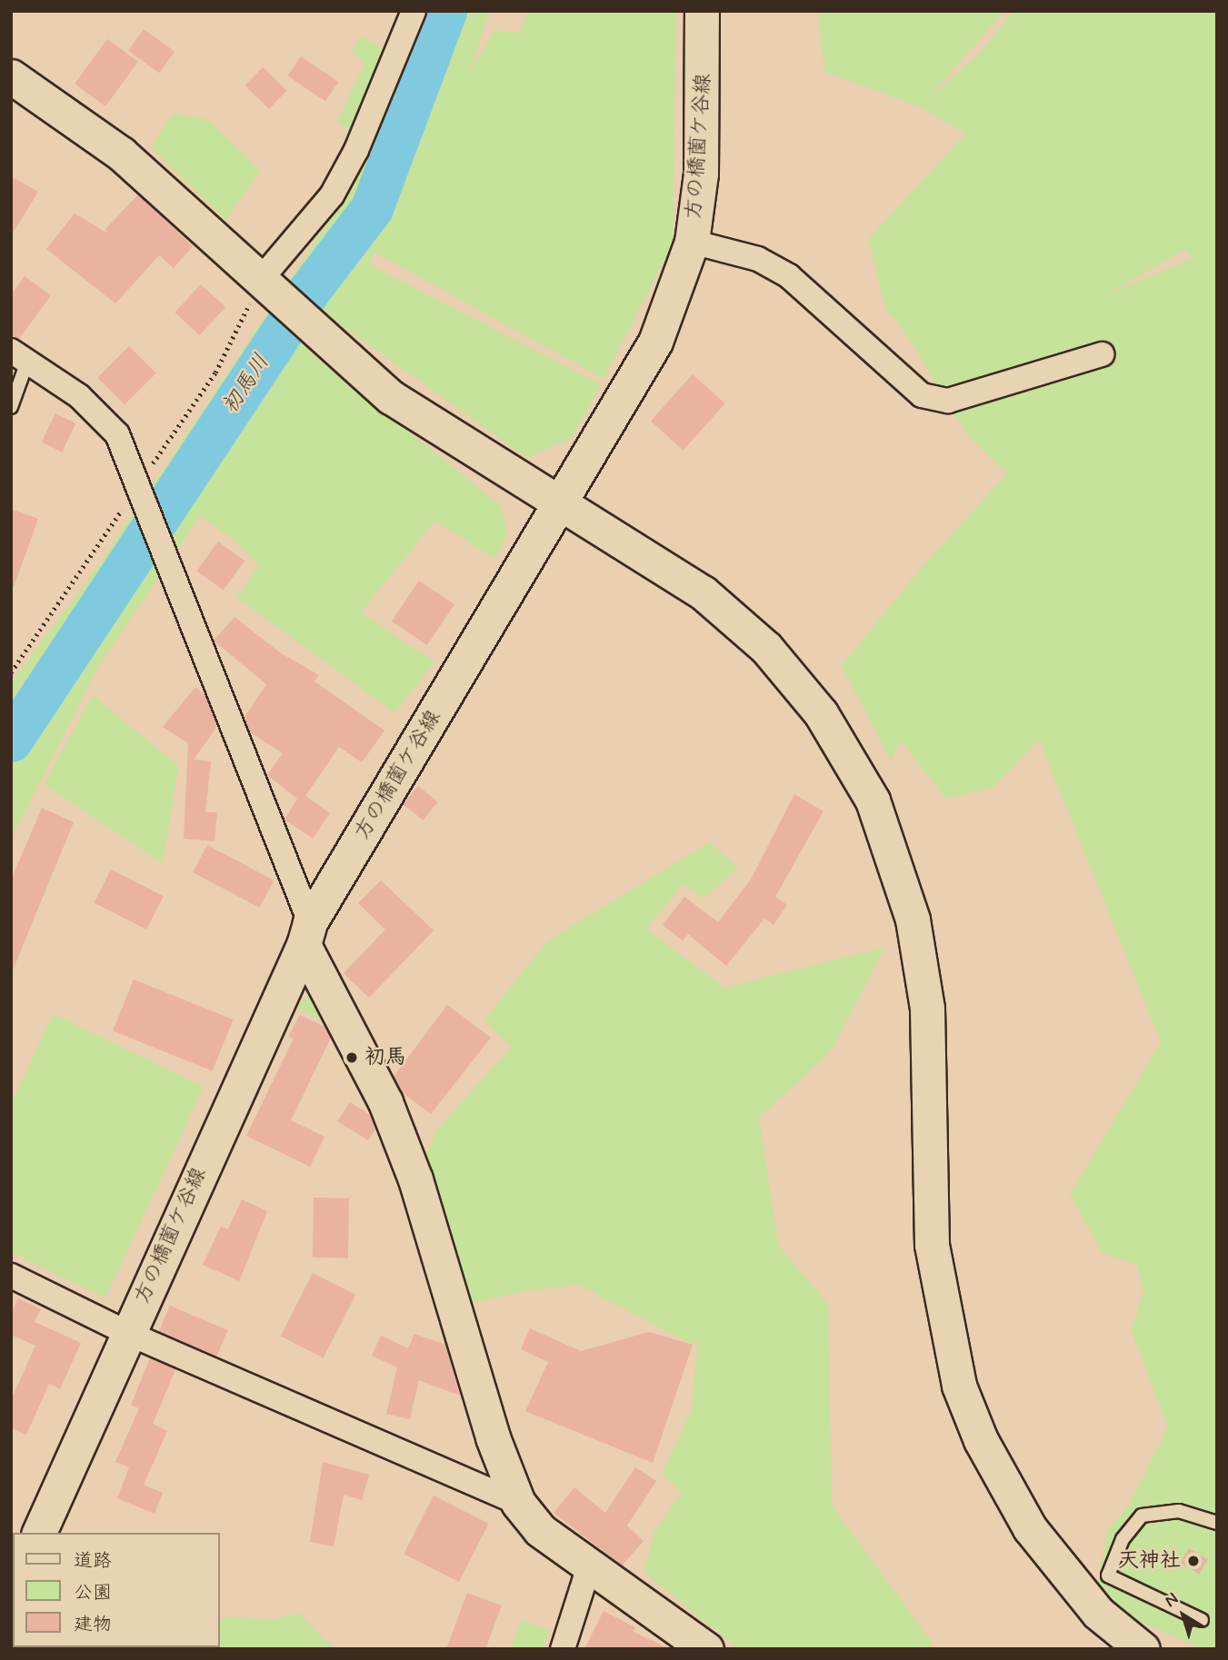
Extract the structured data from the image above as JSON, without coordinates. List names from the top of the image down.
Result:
{
  "streets": {
    "street": ["方の橋薗ケ谷線"]
  },
  "water": ["初馬川"],
  "places": ["初馬", "天神社"],
  "legend": ["道路", "公園", "建物"],
  "north": "top left"
}
